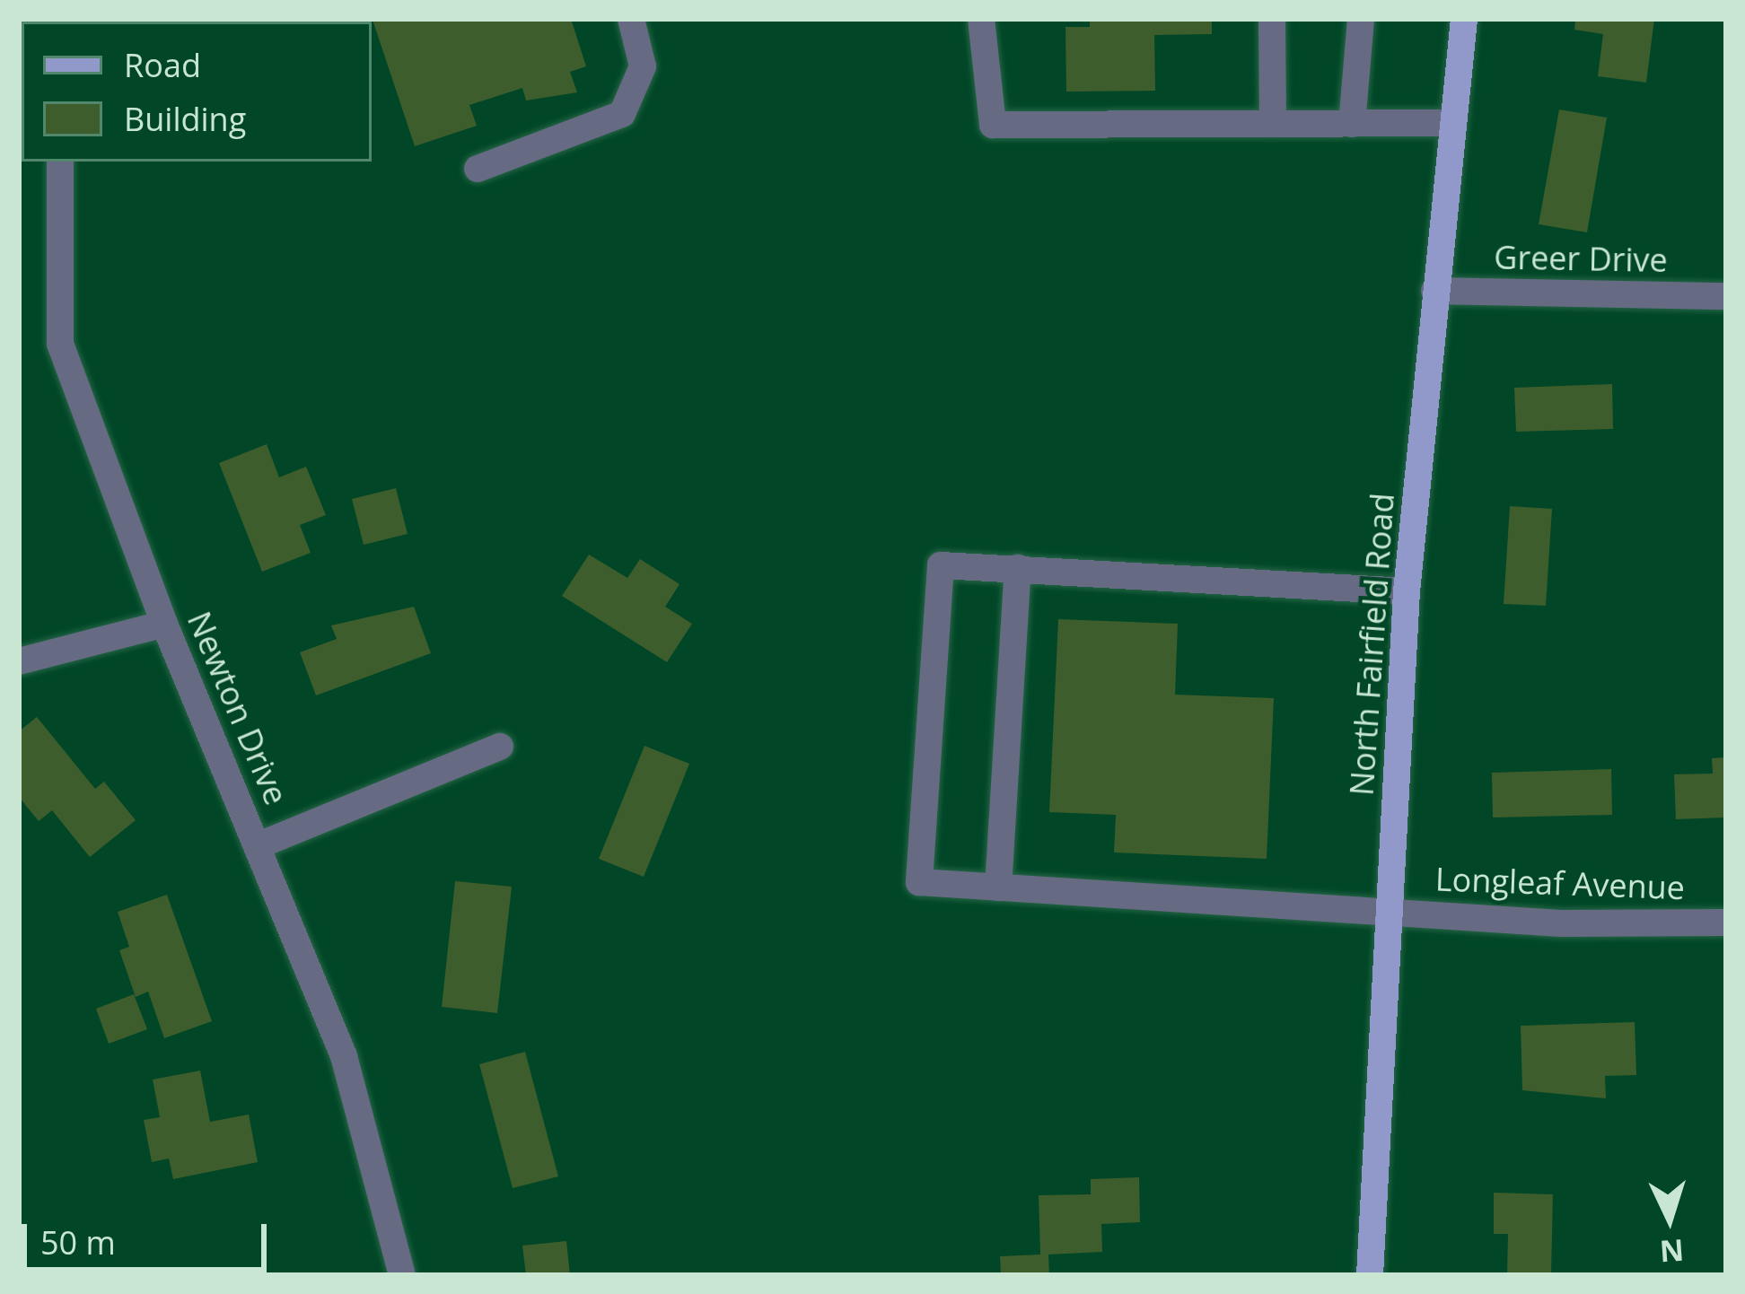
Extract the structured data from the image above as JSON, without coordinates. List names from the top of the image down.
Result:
{
  "streets": {
    "main road": ["North Fairfield Road"],
    "street": ["Greer Drive", "Newton Drive", "Longleaf Avenue"]
  },
  "crossings": [
    ["Greer Drive", "North Fairfield Road"],
    ["North Fairfield Road", "Longleaf Avenue"]
  ],
  "legend": ["Road", "Building"],
  "scale_bar": "50 m",
  "north": "bottom"
}
